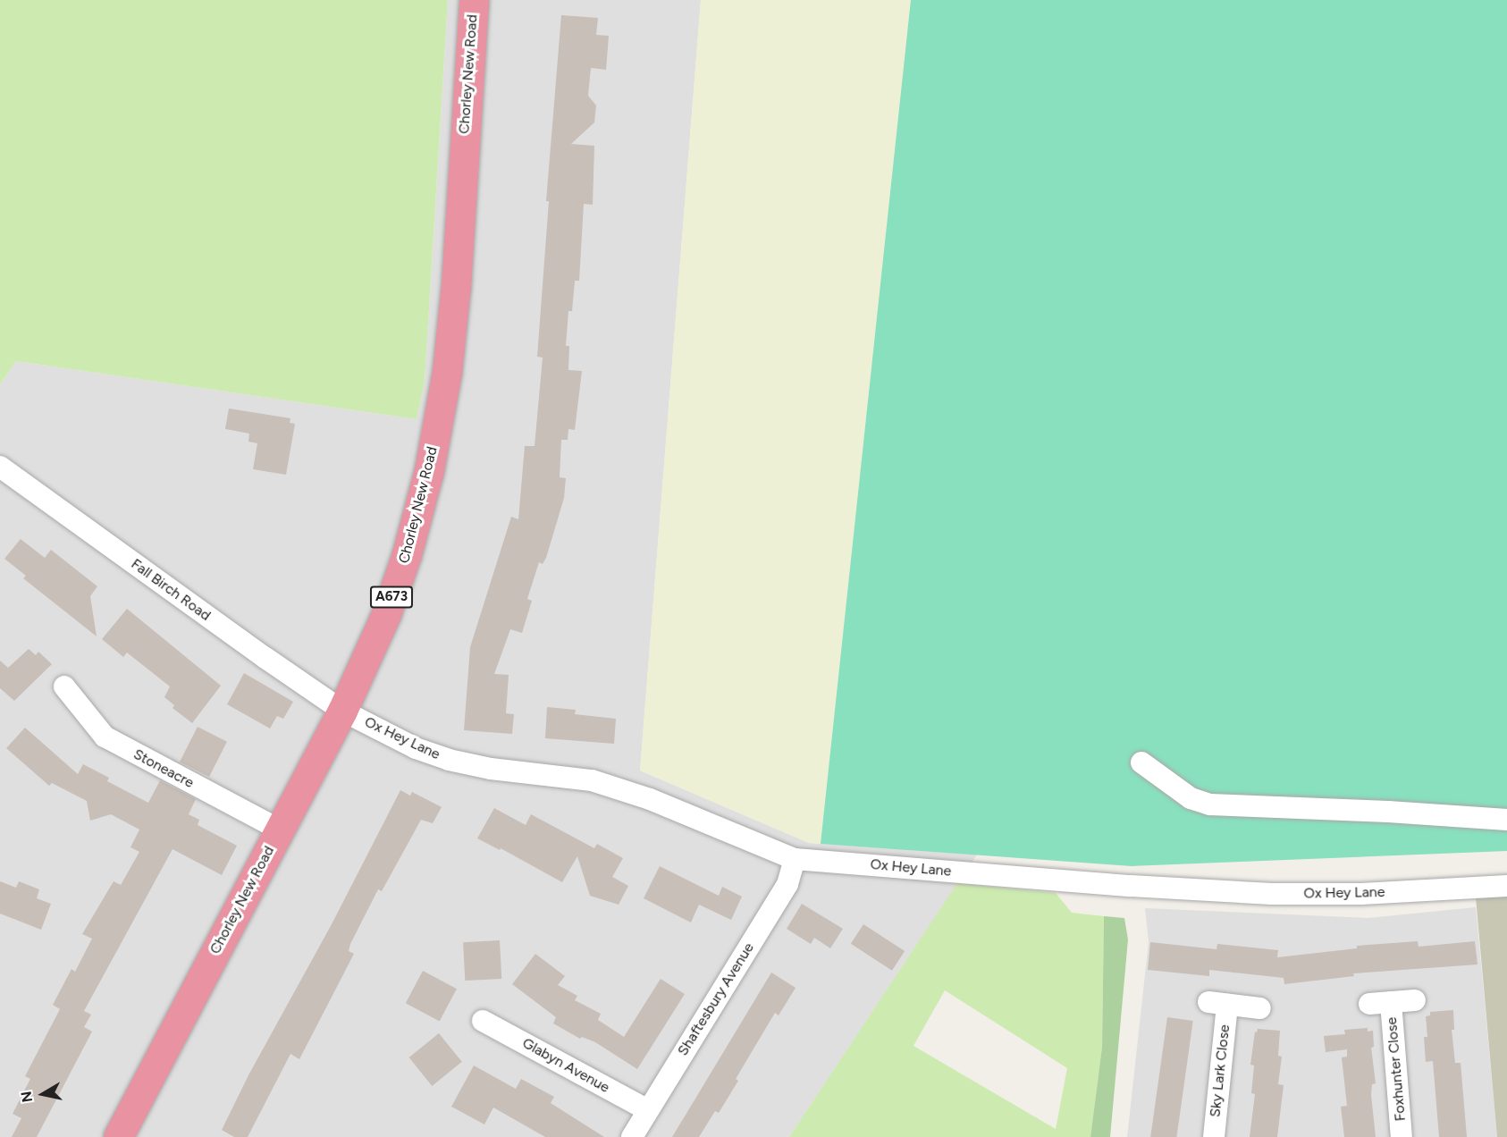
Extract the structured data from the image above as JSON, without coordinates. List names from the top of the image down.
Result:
{
  "streets": {
    "highway": ["Chorley New Road", "A673"],
    "street": [
      "Fall Birch Road",
      "Ox Hey Lane",
      "Stoneacre",
      "Shaftesbury Avenue",
      "Glabyn Avenue",
      "Foxhunter Close",
      "Sky Lark Close"
    ]
  },
  "crossings": [
    ["Chorley New Road", "Fall Birch Road"],
    ["Chorley New Road", "Ox Hey Lane"],
    ["Chorley New Road", "Stoneacre"],
    ["Fall Birch Road", "Ox Hey Lane"],
    ["Ox Hey Lane", "Shaftesbury Avenue"],
    ["Shaftesbury Avenue", "Glabyn Avenue"]
  ],
  "north": "left"
}
